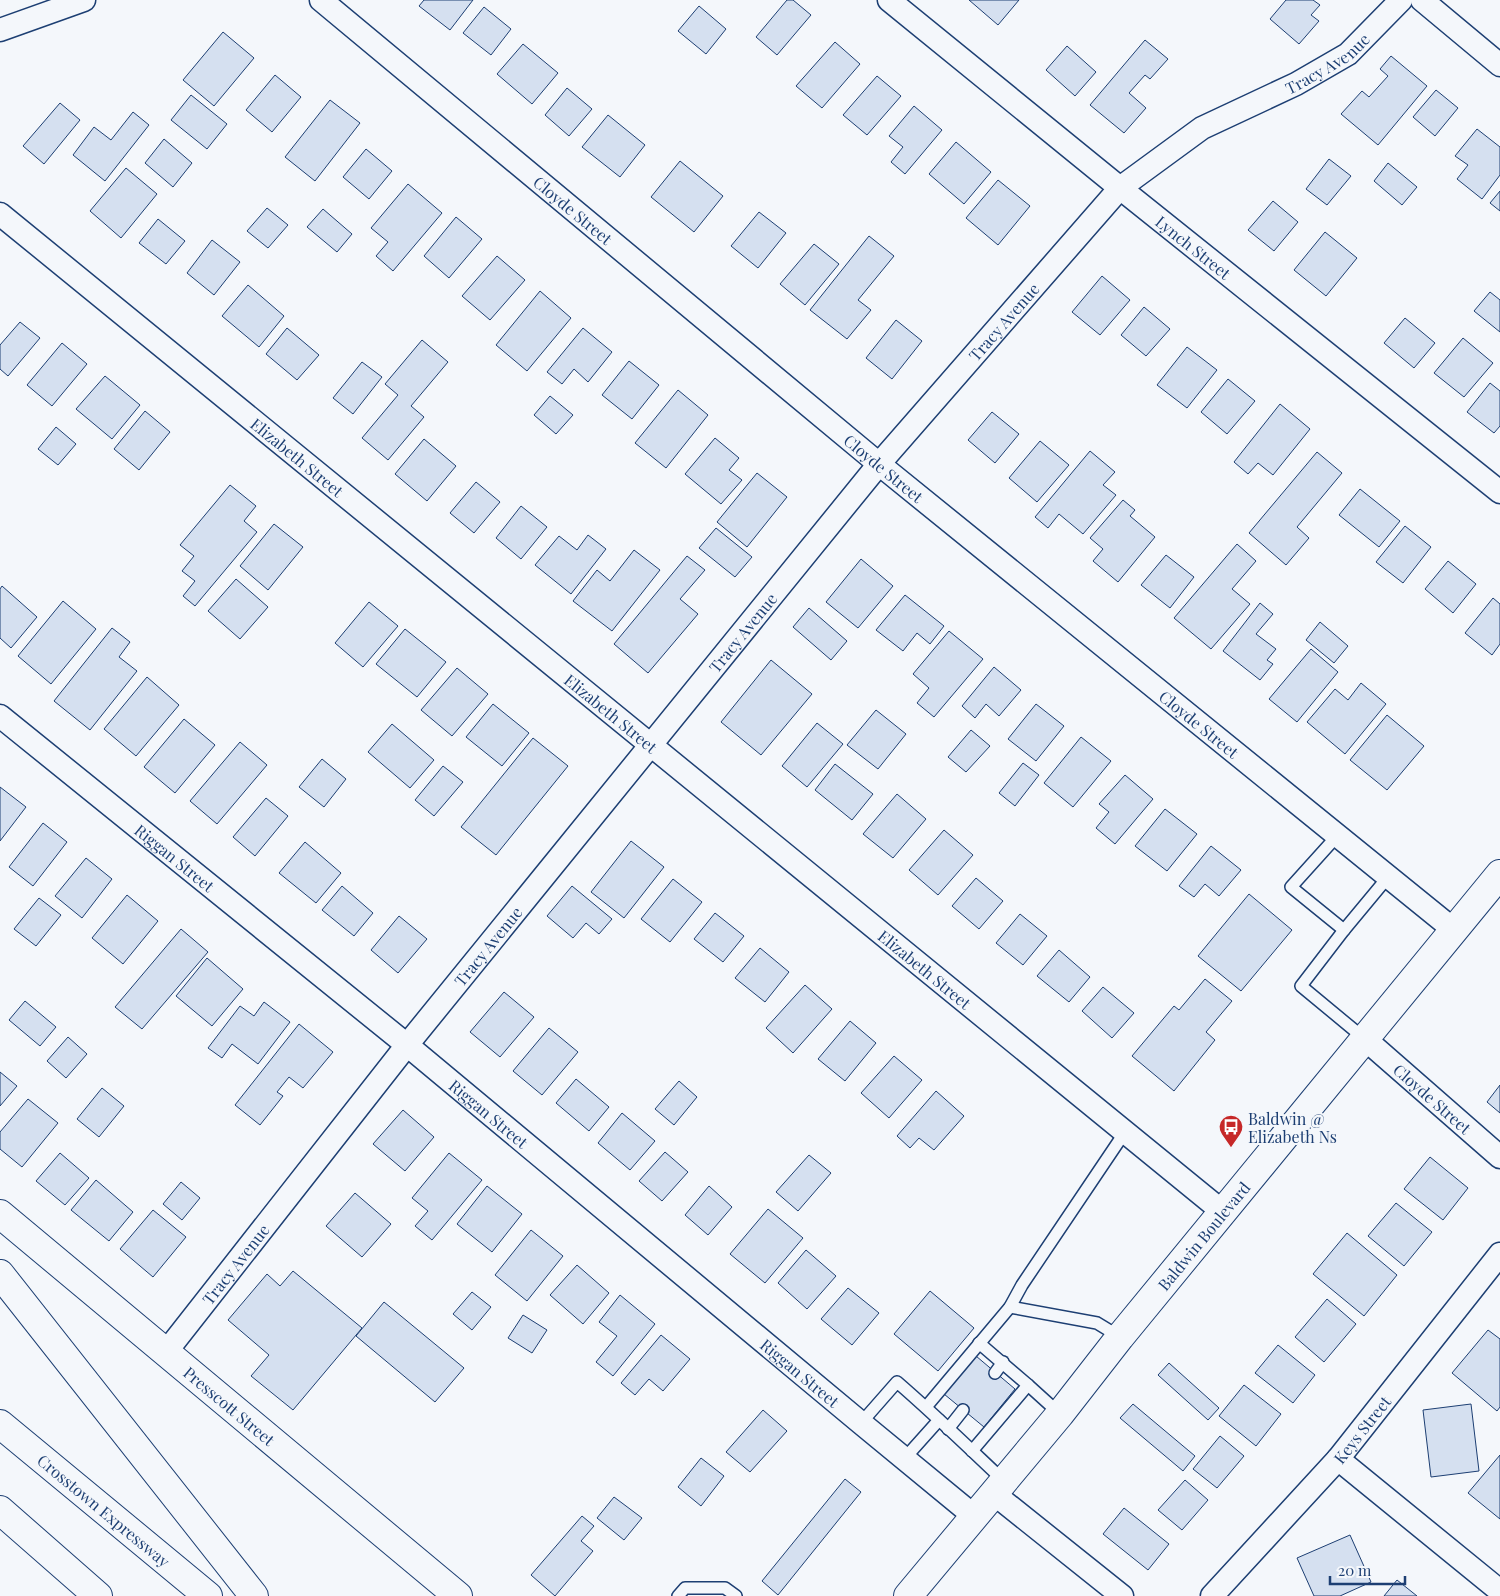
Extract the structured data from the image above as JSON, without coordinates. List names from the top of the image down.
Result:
{
  "streets": {
    "main road": ["Baldwin Boulevard", "Presscott Street", "Crosstown Expressway"],
    "street": [
      "Tracy Avenue",
      "Cloyde Street",
      "Lynch Street",
      "Elizabeth Street",
      "Riggan Street",
      "Keys Street"
    ]
  },
  "crossings": [
    ["Tracy Avenue", "Cloyde Street"],
    ["Tracy Avenue", "Lynch Street"],
    ["Tracy Avenue", "Elizabeth Street"],
    ["Tracy Avenue", "Riggan Street"],
    ["Tracy Avenue", "Presscott Street"],
    ["Cloyde Street", "Baldwin Boulevard"],
    ["Elizabeth Street", "Baldwin Boulevard"],
    ["Riggan Street", "Baldwin Boulevard"]
  ],
  "places": {
    "bus stop": ["Baldwin @ Elizabeth Ns"]
  },
  "scale_bar": "20 m"
}
